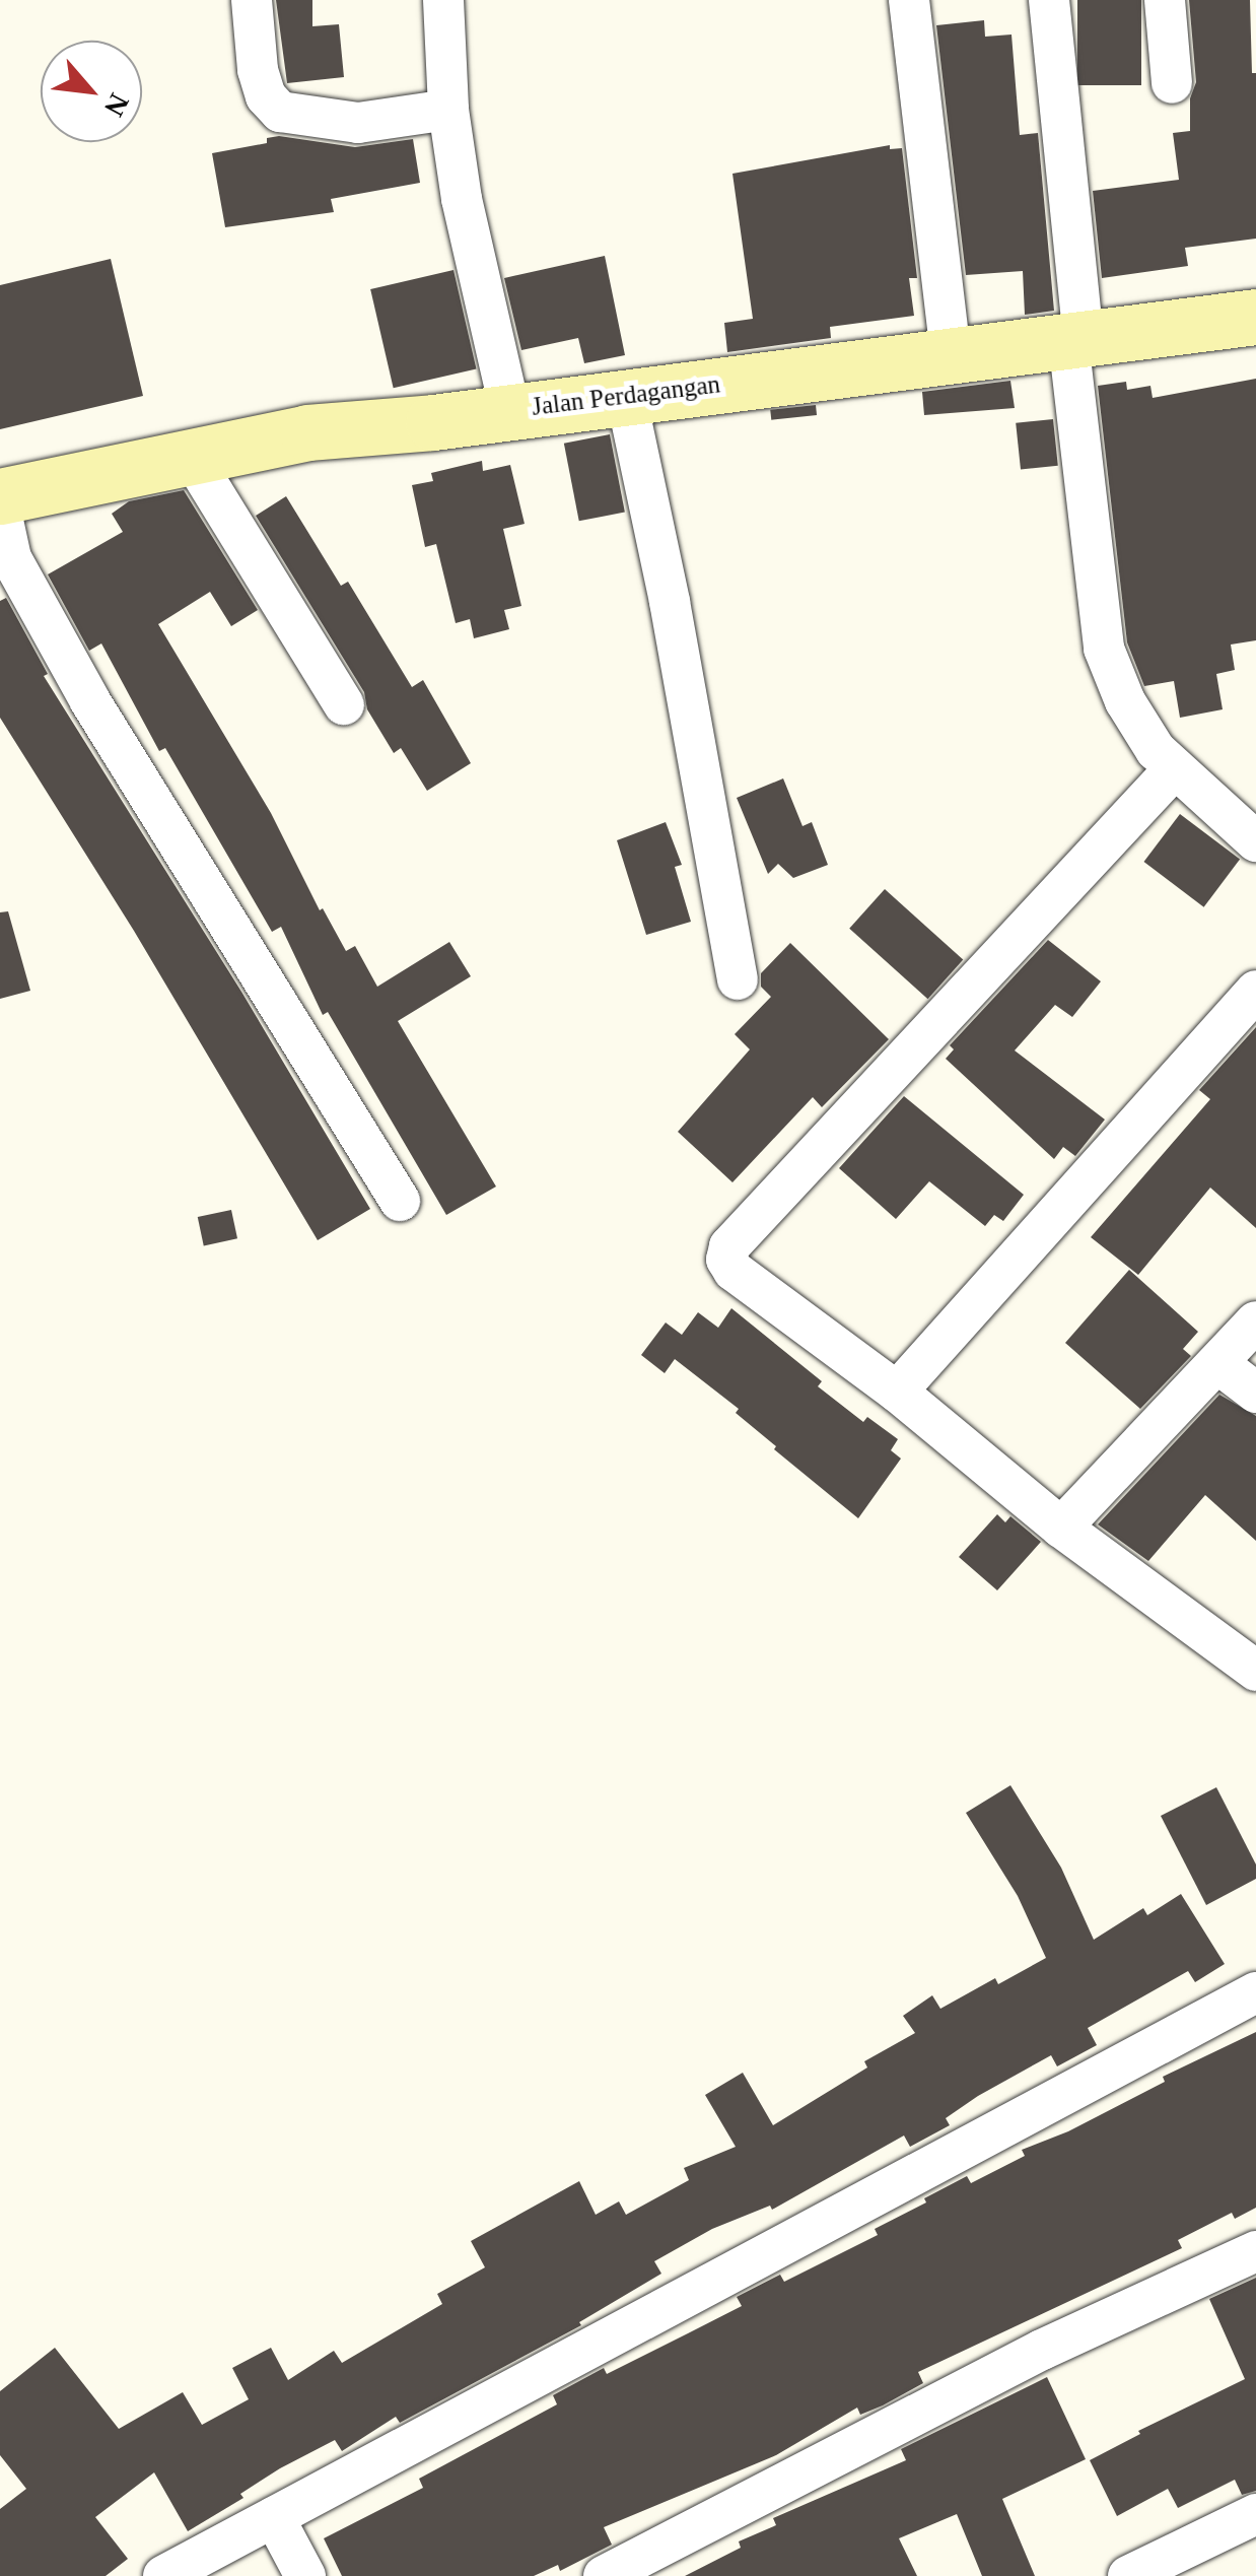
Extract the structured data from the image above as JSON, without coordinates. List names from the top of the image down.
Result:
{
  "streets": {
    "street": ["Jalan Perdagangan"]
  },
  "north": "bottom right"
}
